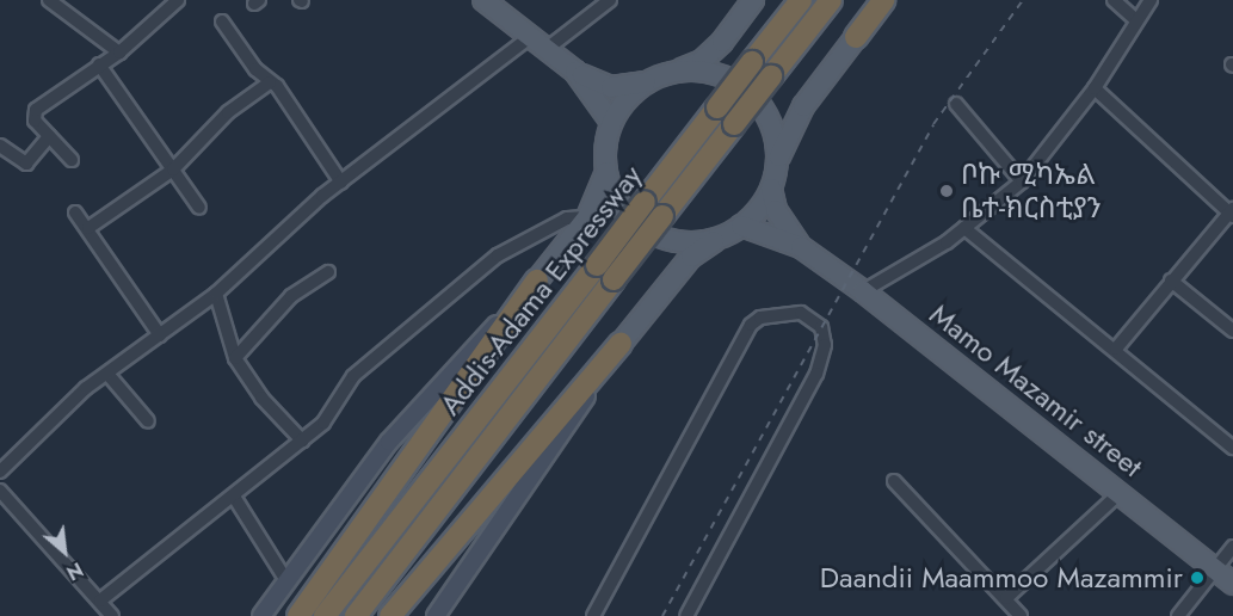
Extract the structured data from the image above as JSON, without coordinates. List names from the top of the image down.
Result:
{
  "streets": {
    "highway": ["Addis-Adama Expressway"],
    "main road": ["Mamo Mazamir street"]
  },
  "places": ["ቦኩ ሚካኤል ቤተ-ክርስቲያን", "Daandii Maammoo Mazammir"],
  "north": "bottom right"
}
